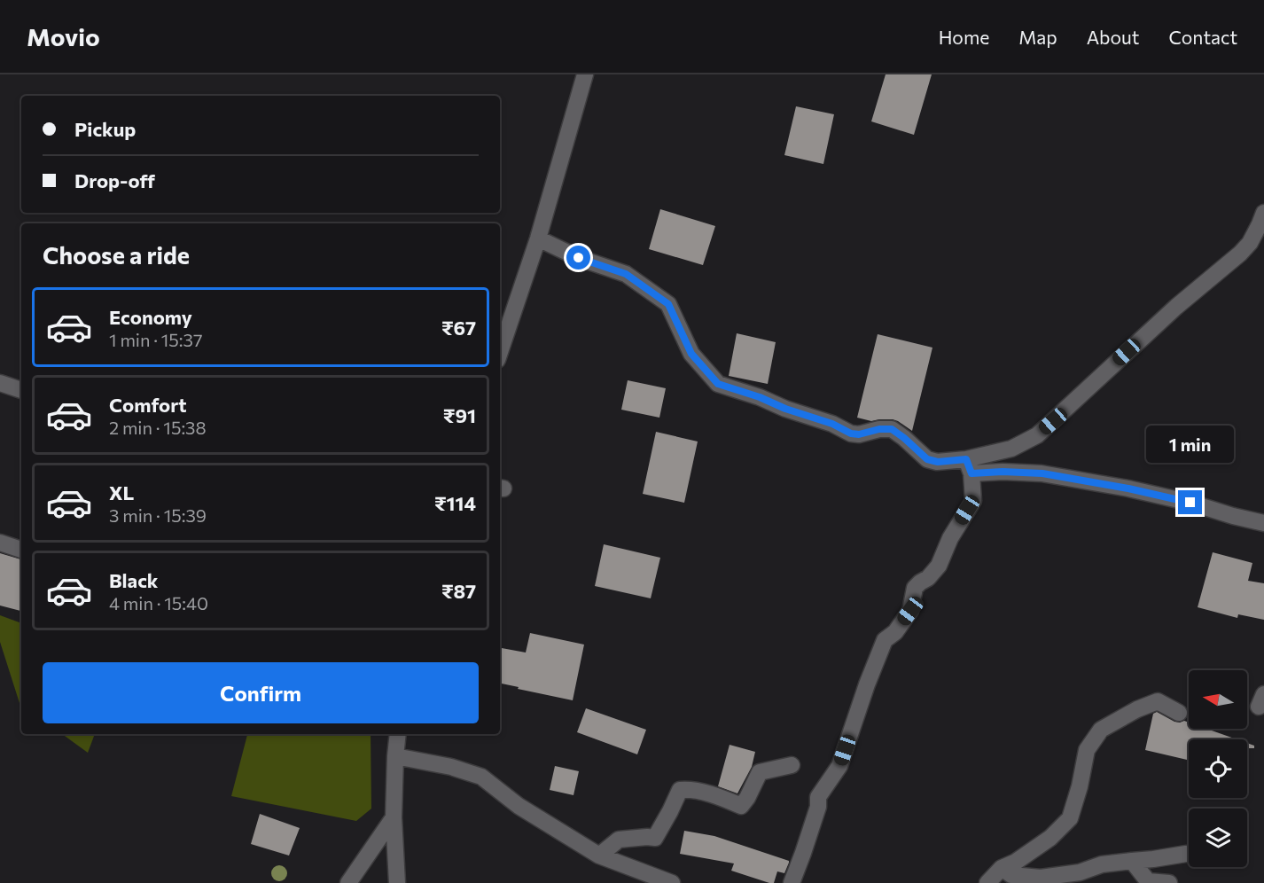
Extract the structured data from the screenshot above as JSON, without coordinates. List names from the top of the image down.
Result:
{
  "north": "left",
  "page": {
    "header": "Movio",
    "nav": [
      "Home",
      "Map",
      "About",
      "Contact"
    ],
    "banner": ["Pickup", "Drop-off"],
    "heading": "Choose a ride",
    "list": [
      {
        "name": "Economy",
        "note": "1 min · 15:37",
        "value": "₹67"
      },
      {
        "name": "Comfort",
        "note": "2 min · 15:38",
        "value": "₹91"
      },
      {
        "name": "XL",
        "note": "3 min · 15:39",
        "value": "₹114"
      },
      {
        "name": "Black",
        "note": "4 min · 15:40",
        "value": "₹87"
      }
    ],
    "bubble": "1 min",
    "buttons": "Confirm"
  }
}
